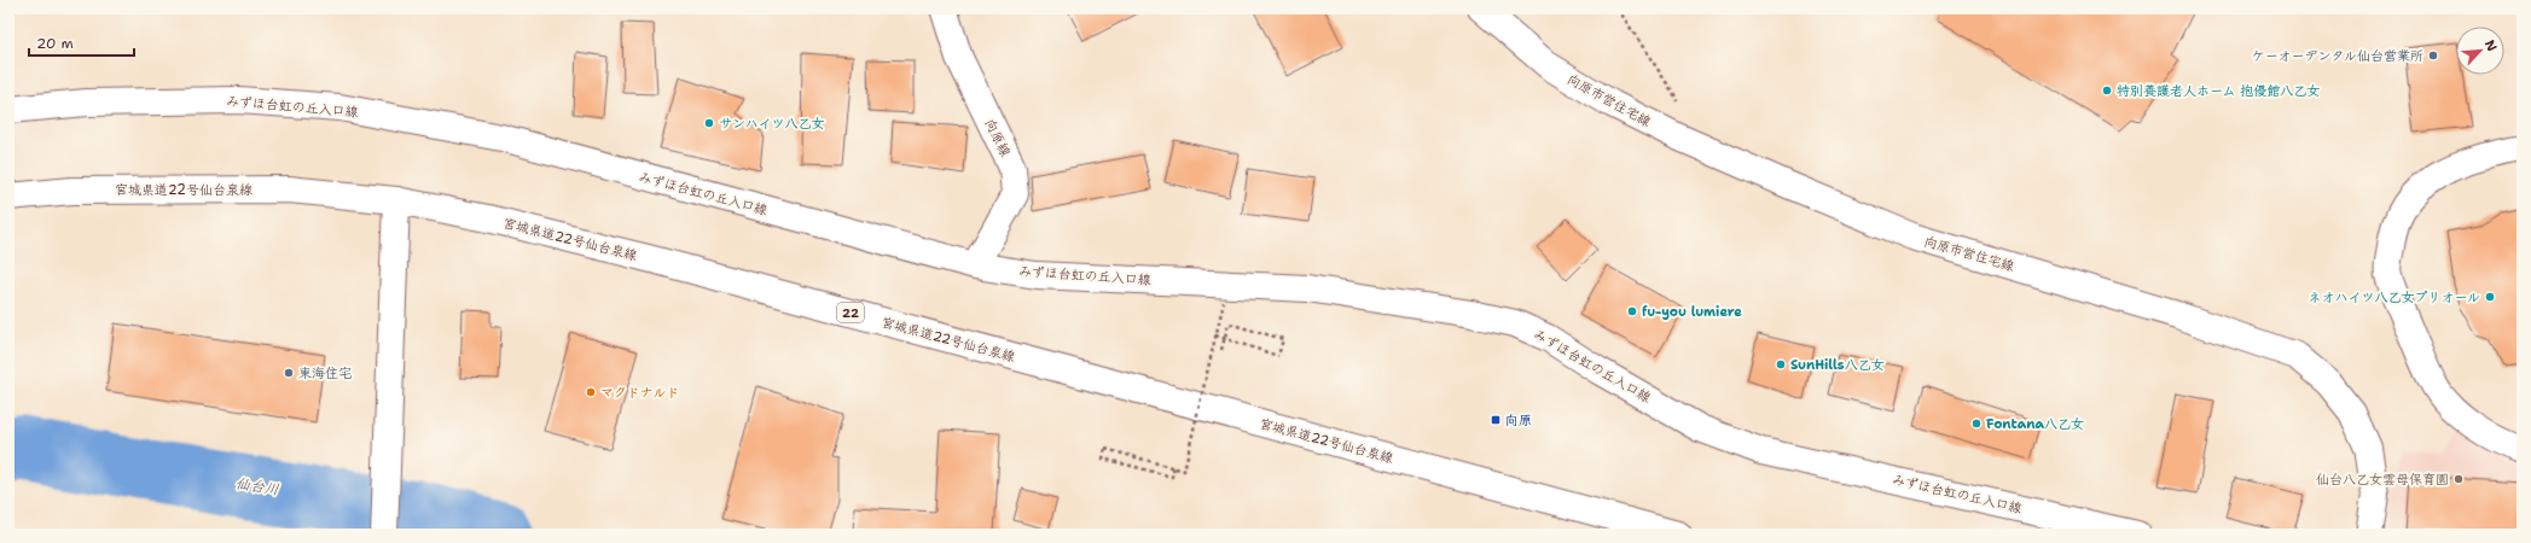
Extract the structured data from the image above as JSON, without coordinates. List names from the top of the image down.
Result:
{
  "streets": {
    "street": [
      "向原市営住宅線",
      "みずほ台虹の丘入口線",
      "向原線",
      "宮城県道22号仙台泉線",
      "22"
    ]
  },
  "crossings": [
    ["みずほ台虹の丘入口線", "向原線"]
  ],
  "water": ["仙台川"],
  "places": {
    "other": [
      "ケーオーデンタル仙台営業所",
      "特別養護老人ホーム 抱優館八乙女",
      "サンハイツ八乙女",
      "ネオハイツ八乙女プリオール",
      "fu-you lumiere",
      "SunHills八乙女",
      "東海住宅",
      "マクドナルド",
      "Fontana八乙女",
      "仙台八乙女雲母保育園"
    ],
    "transit": ["向原"]
  },
  "scale_bar": "20 m",
  "north": "top right"
}
